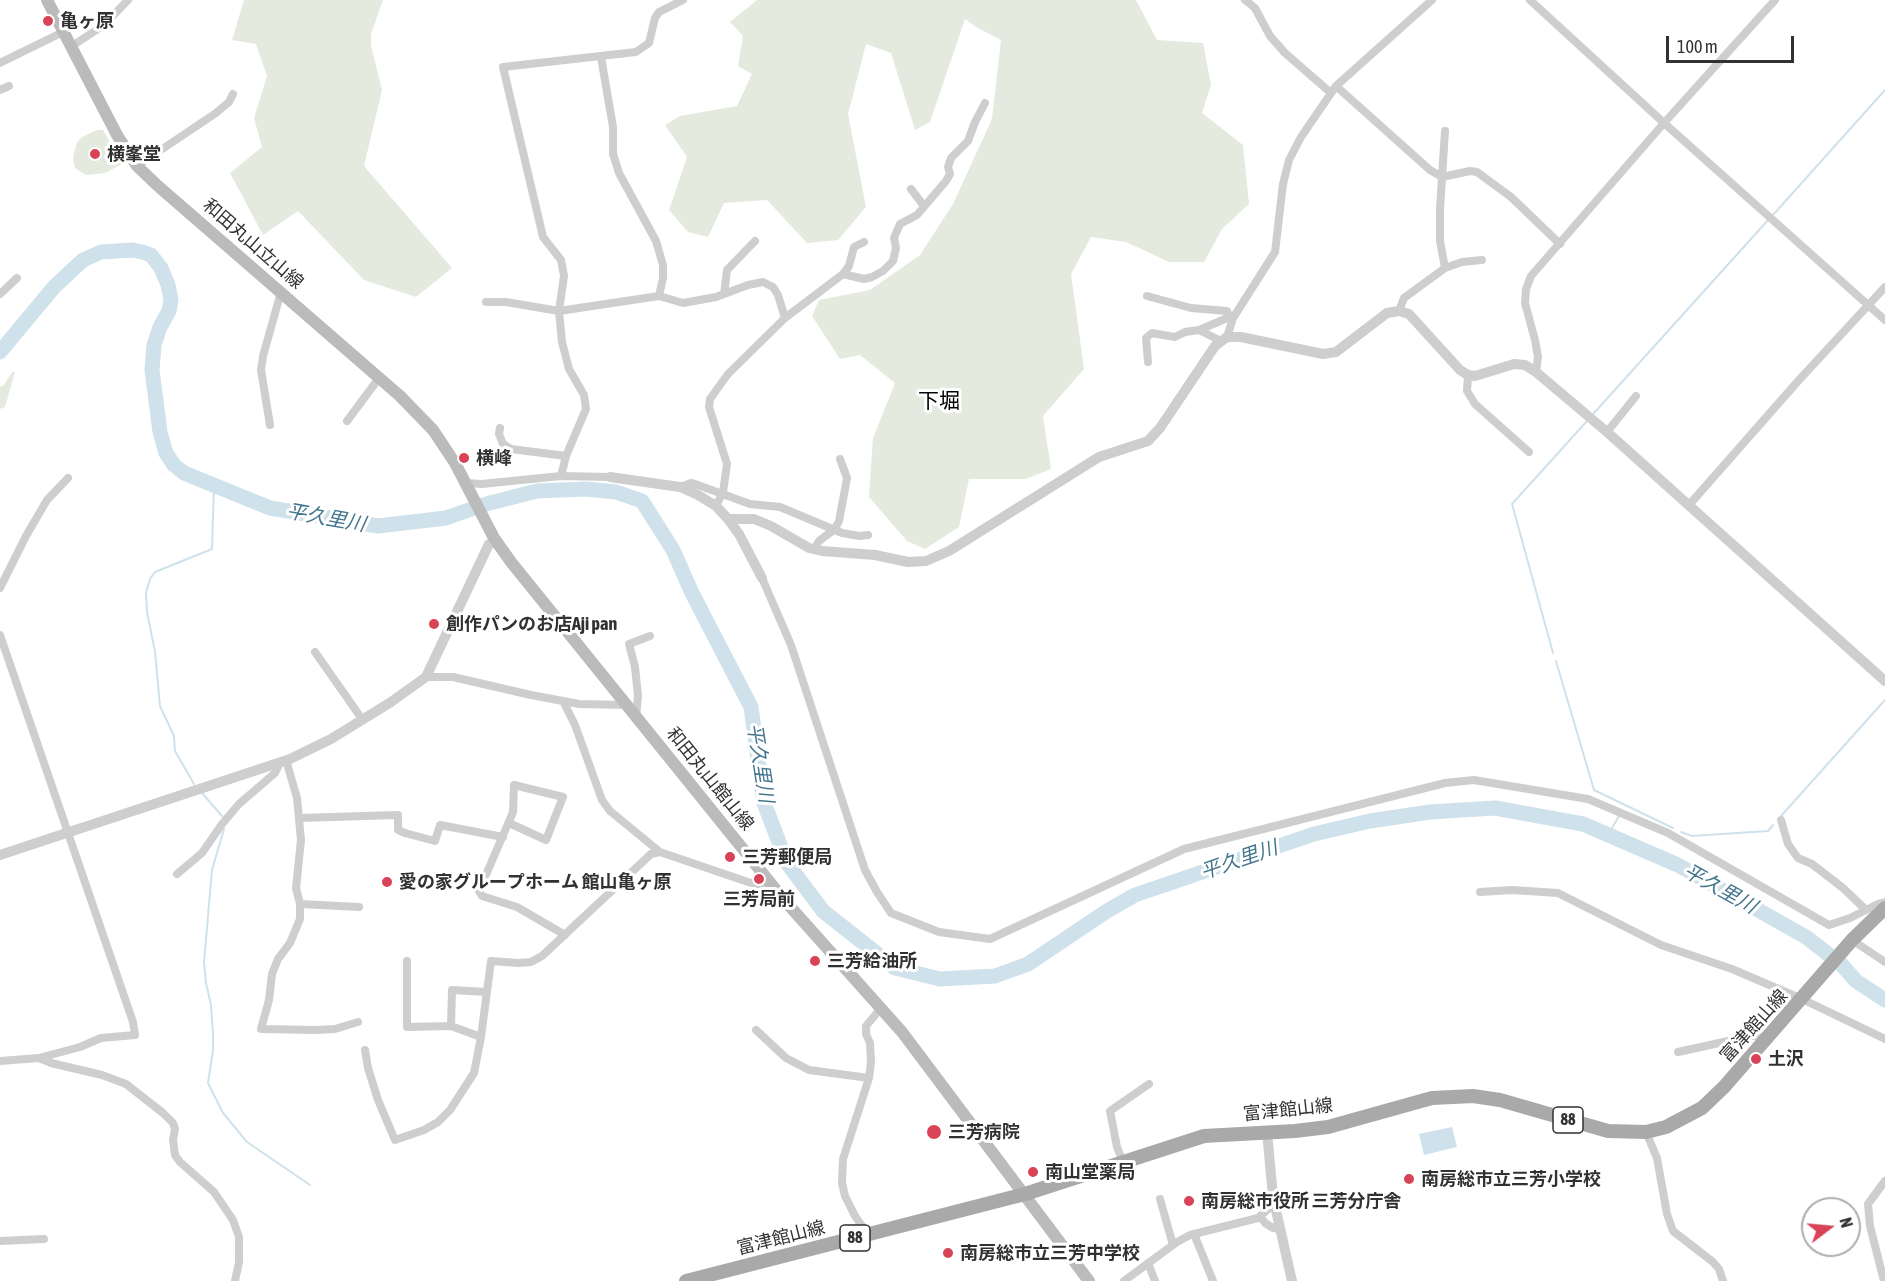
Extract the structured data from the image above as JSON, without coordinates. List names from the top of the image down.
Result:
{
  "streets": {
    "main road": [
      "和田丸山立山線",
      "和田丸山館山線",
      "富津館山線",
      "88"
    ]
  },
  "crossings": [
    ["和田丸山立山線", "和田丸山館山線"],
    ["和田丸山館山線", "富津館山線"]
  ],
  "districts": ["下堀"],
  "water": ["平久里川"],
  "places": [
    "亀ヶ原",
    "横峯堂",
    "横峰",
    "創作パンのお店Aji pan",
    "三芳郵便局",
    "三芳局前",
    "愛の家グループホーム 館山亀ヶ原",
    "三芳給油所",
    "土沢",
    "三芳病院",
    "南山堂薬局",
    "南房総市立三芳小学校",
    "南房総市役所 三芳分庁舎",
    "南房総市立三芳中学校"
  ],
  "scale_bar": "100 m",
  "north": "right"
}
